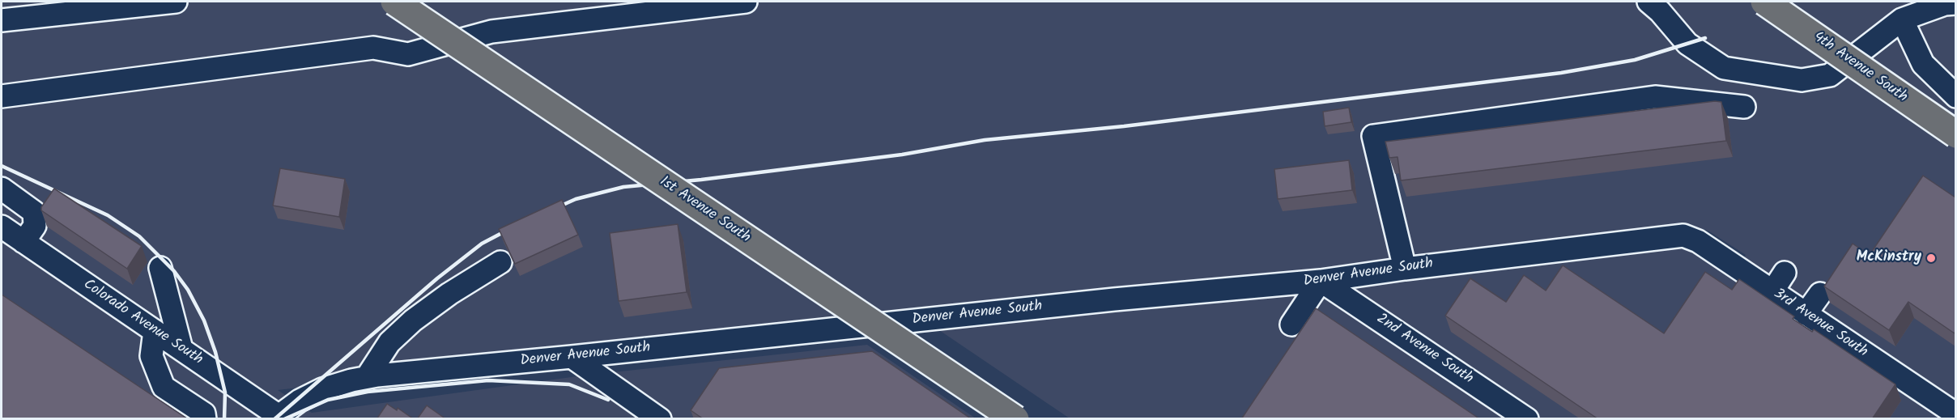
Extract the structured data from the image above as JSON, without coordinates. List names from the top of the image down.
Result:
{
  "streets": {
    "main road": ["4th Avenue South", "1st Avenue South"],
    "street": [
      "Denver Avenue South",
      "Colorado Avenue South",
      "3rd Avenue South",
      "2nd Avenue South"
    ]
  },
  "crossings": [
    ["Denver Avenue South", "Colorado Avenue South"],
    ["Denver Avenue South", "3rd Avenue South"],
    ["Denver Avenue South", "2nd Avenue South"]
  ],
  "places": ["McKinstry"]
}
